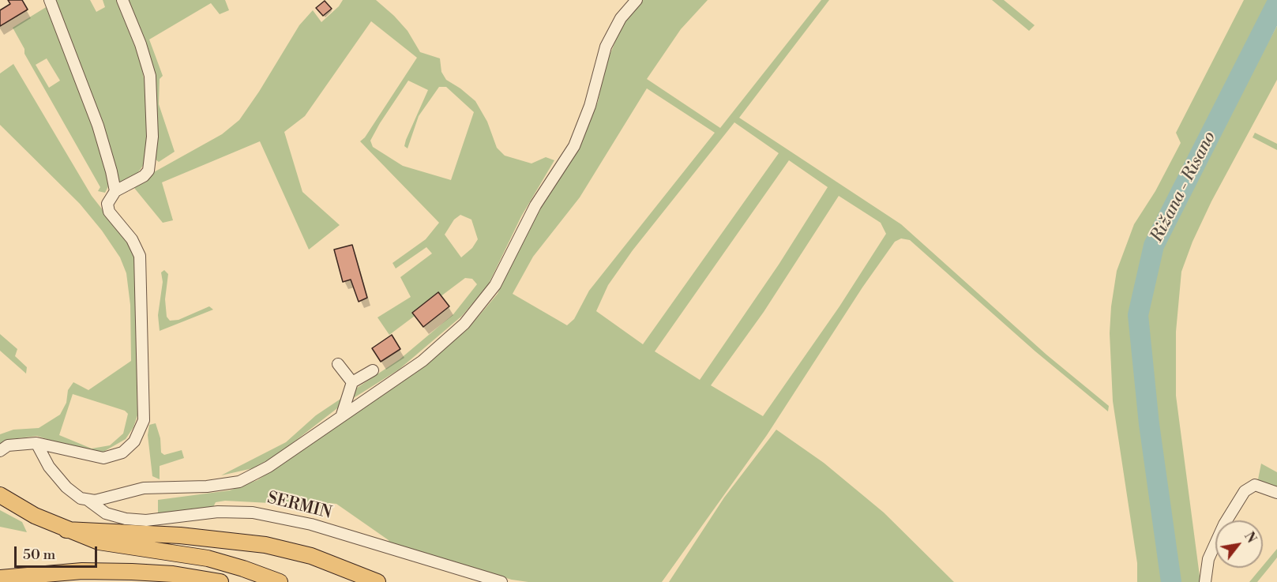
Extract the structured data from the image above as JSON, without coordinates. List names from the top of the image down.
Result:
{
  "streets": {
    "street": ["SERMIN"]
  },
  "water": ["Rižana - Risano"],
  "scale_bar": "50 m",
  "north": "top right"
}
